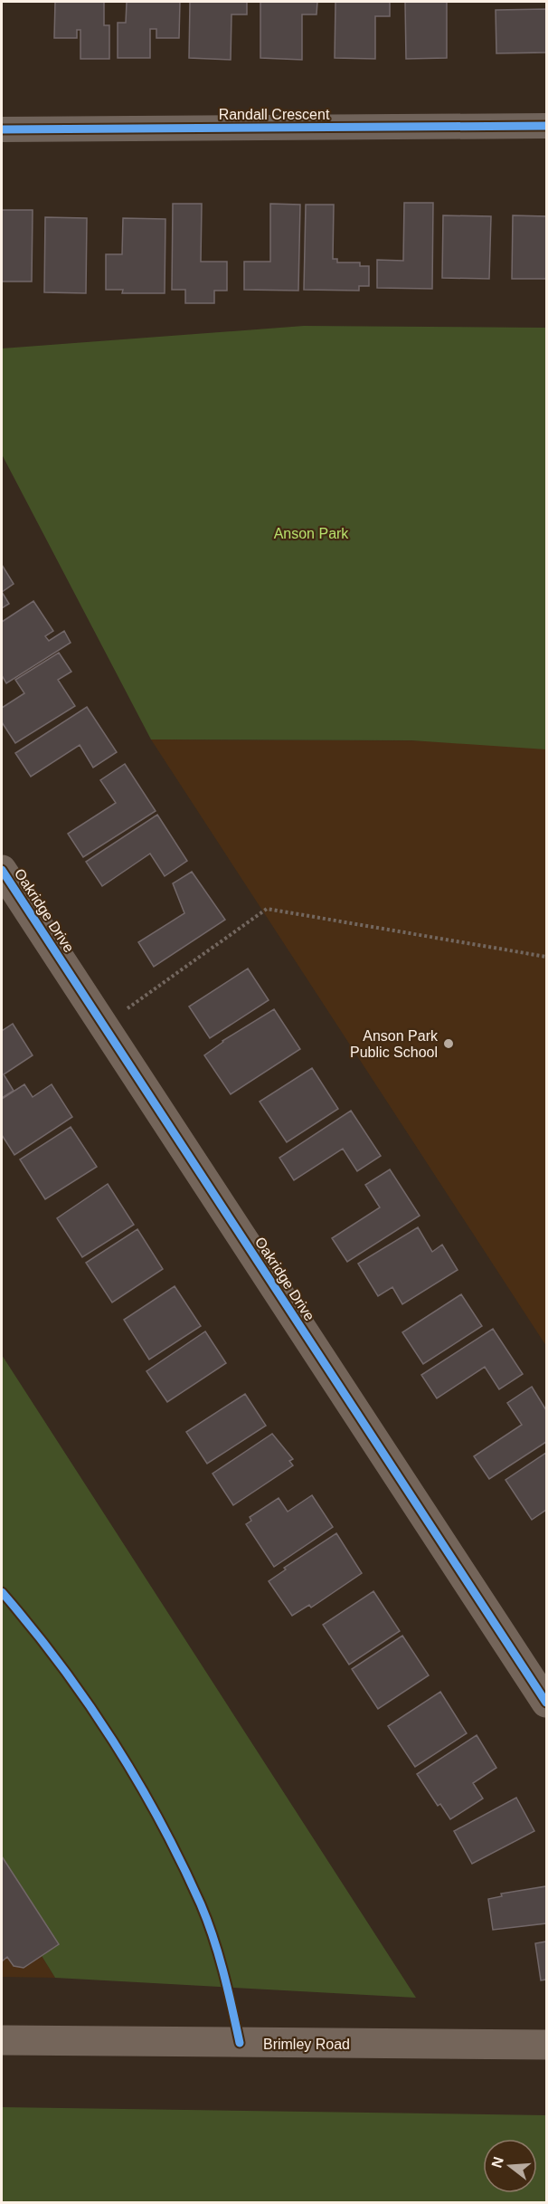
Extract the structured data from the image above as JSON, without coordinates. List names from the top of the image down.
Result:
{
  "streets": {
    "street": ["Randall Crescent", "Oakridge Drive", "Brimley Road"]
  },
  "parks": ["Anson Park"],
  "places": ["Anson Park Public School"],
  "north": "left"
}
